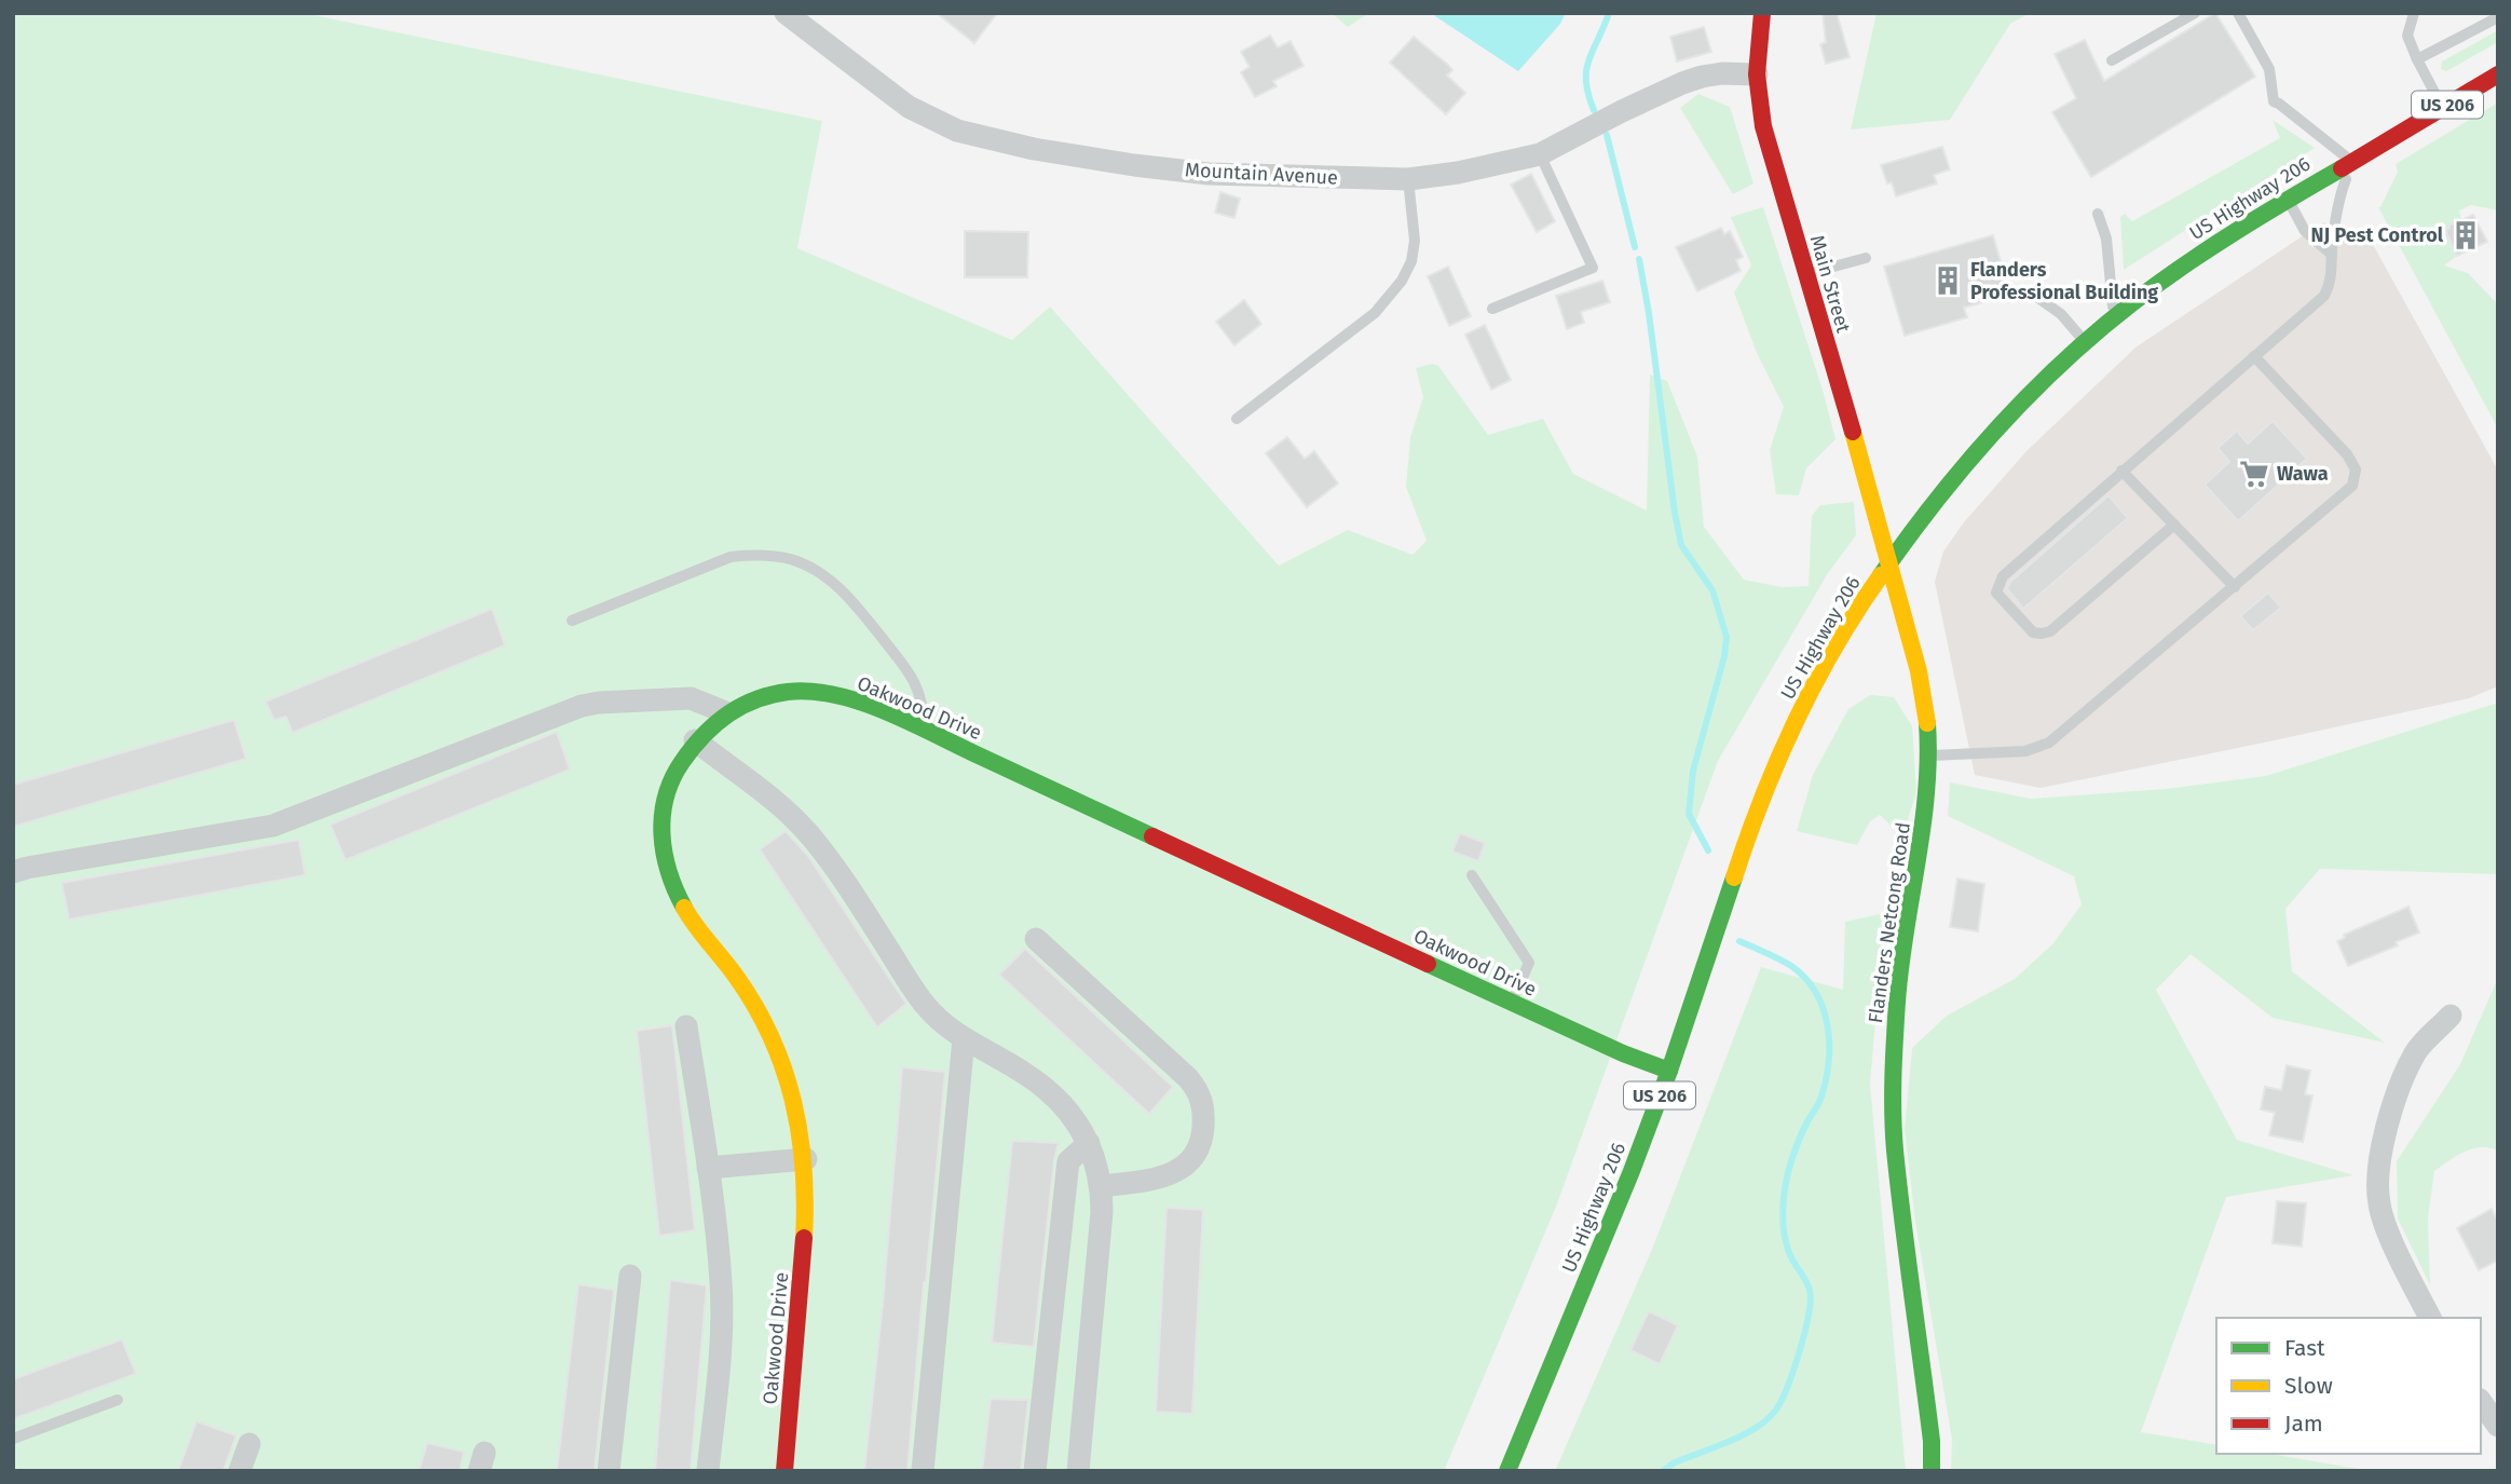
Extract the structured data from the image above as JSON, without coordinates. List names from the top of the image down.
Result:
{
  "streets": {
    "main road": [
      "US 206",
      "US Highway 206",
      "Main Street",
      "Oakwood Drive",
      "Flanders Netcong Road"
    ],
    "street": ["Mountain Avenue"]
  },
  "crossings": [
    ["Mountain Avenue", "Main Street"],
    ["US Highway 206", "Main Street"],
    ["US Highway 206", "Oakwood Drive"],
    ["US Highway 206", "Flanders Netcong Road"],
    ["Main Street", "Flanders Netcong Road"]
  ],
  "places": {
    "building": ["NJ Pest Control", "Flanders Professional Building"],
    "supermarket": ["Wawa"]
  },
  "legend": ["Fast", "Slow", "Jam"]
}
